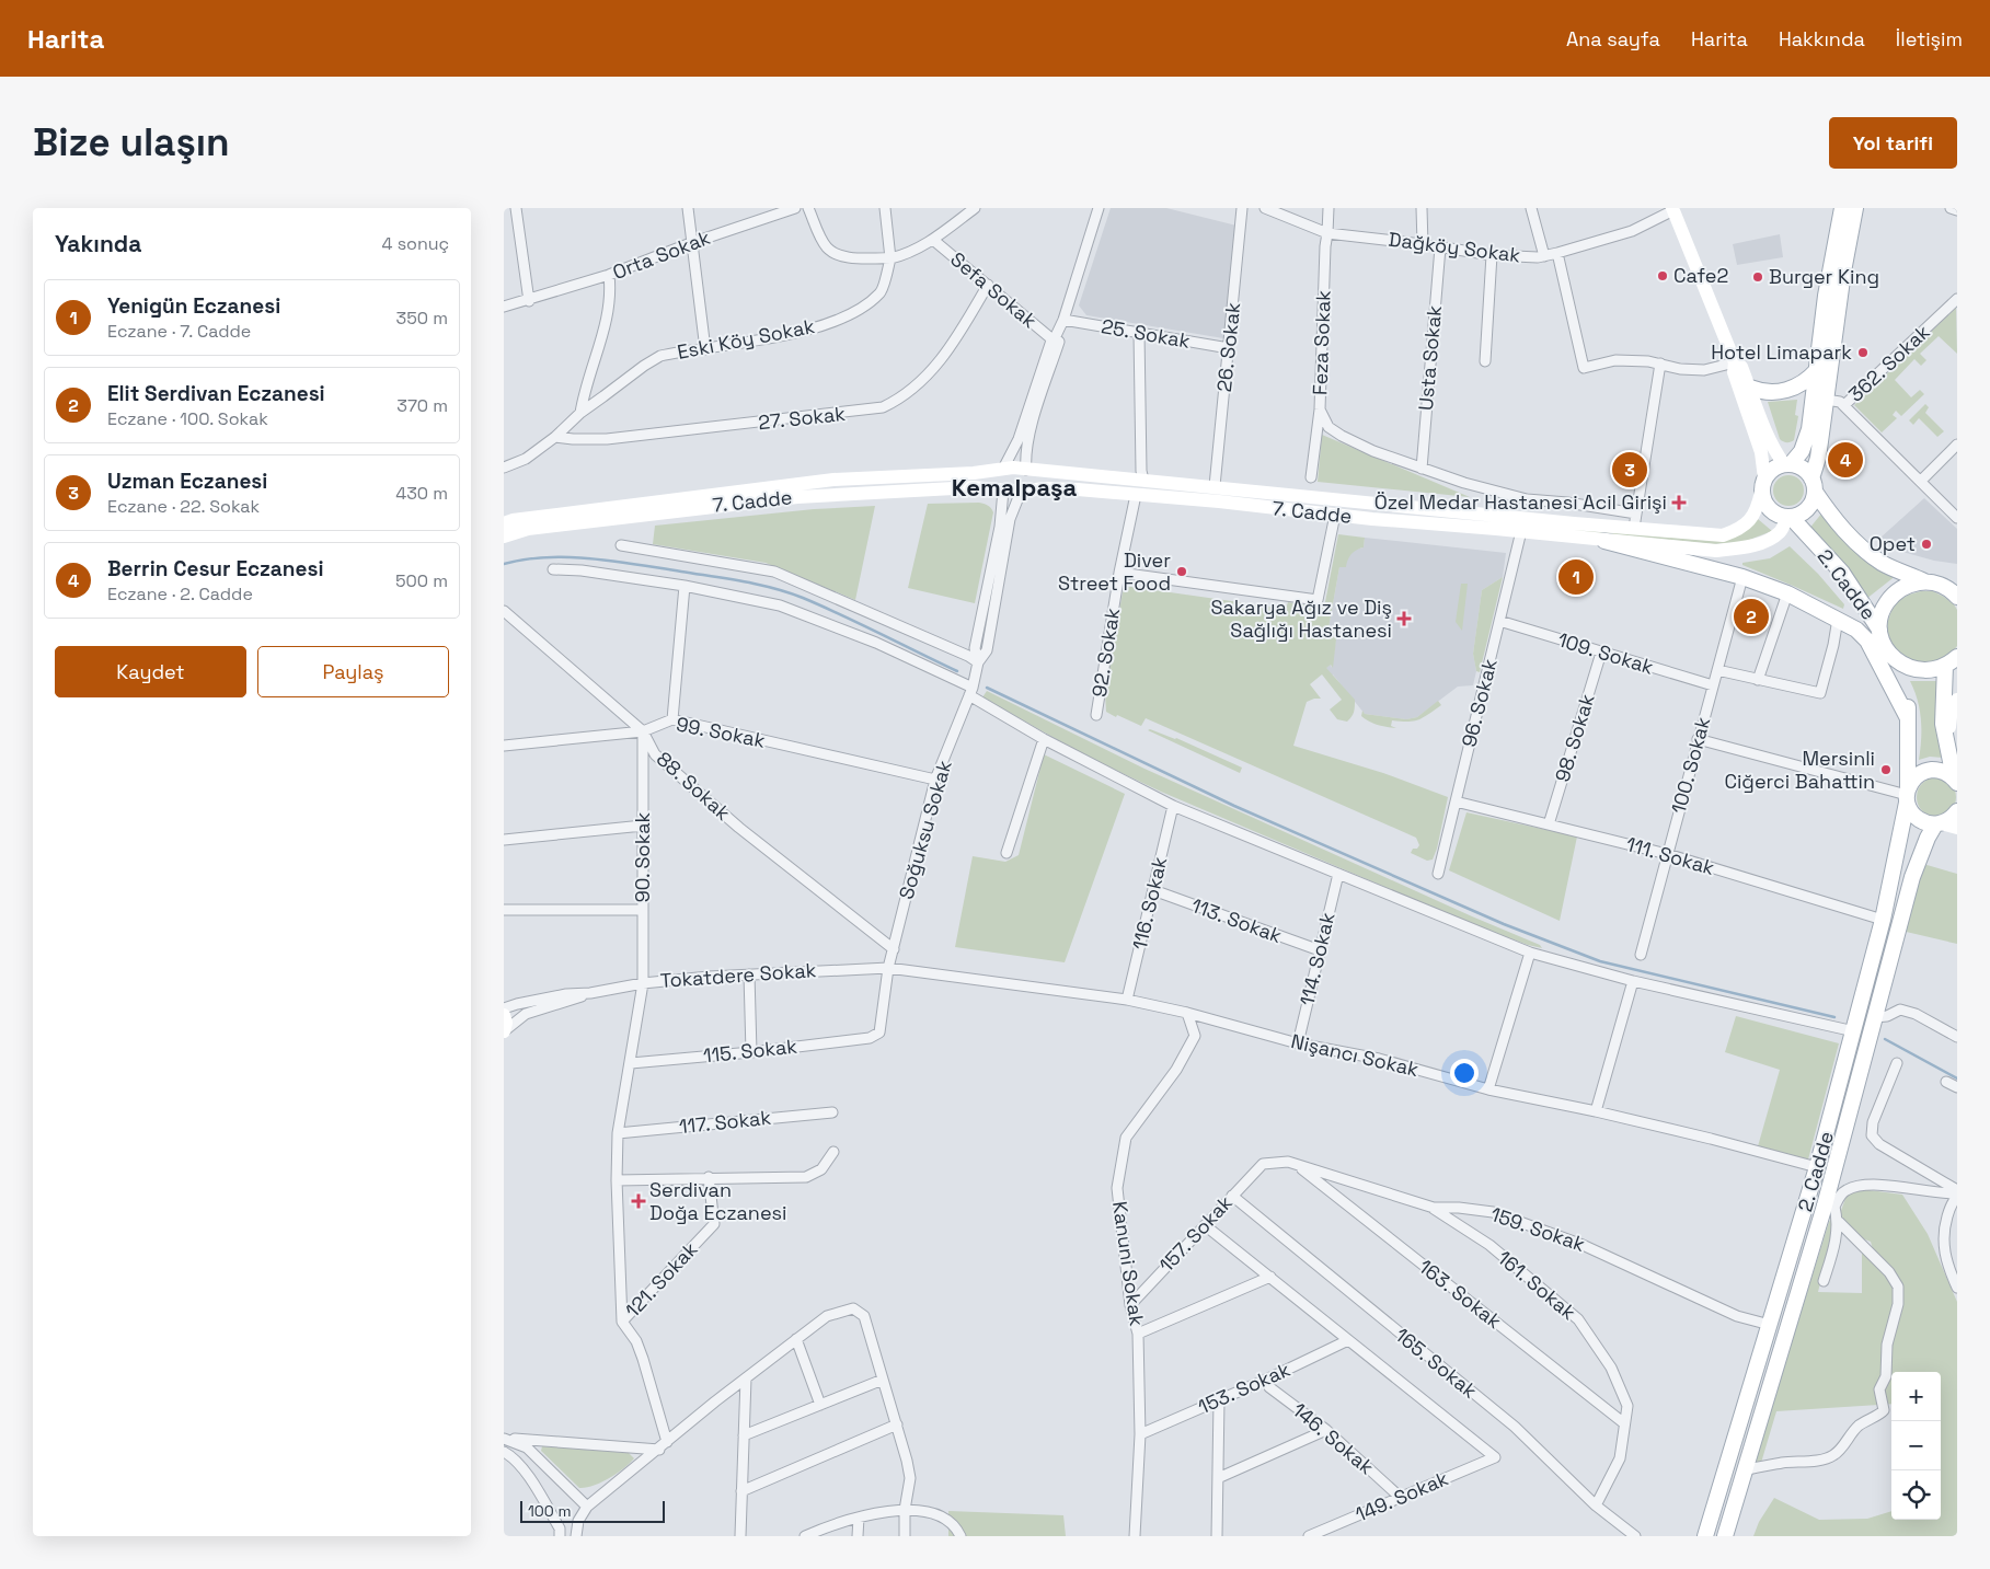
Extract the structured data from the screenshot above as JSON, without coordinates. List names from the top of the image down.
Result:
{
  "streets": {
    "main road": ["7. Cadde", "2. Cadde"],
    "street": [
      "Dağköy Sokak",
      "Orta Sokak",
      "Sefa Sokak",
      "25. Sokak",
      "Eski Köy Sokak",
      "Feza Sokak",
      "26. Sokak",
      "Usta Sokak",
      "362. Sokak",
      "27. Sokak",
      "92. Sokak",
      "109. Sokak",
      "96. Sokak",
      "99. Sokak",
      "98. Sokak",
      "100. Sokak",
      "88. Sokak",
      "Soğuksu Sokak",
      "111. Sokak",
      "90. Sokak",
      "116. Sokak",
      "113. Sokak",
      "114. Sokak",
      "Tokatdere Sokak",
      "115. Sokak",
      "Nişancı Sokak",
      "117. Sokak",
      "159. Sokak",
      "157. Sokak",
      "Kanuni Sokak",
      "121. Sokak",
      "161. Sokak",
      "163. Sokak",
      "165. Sokak",
      "153. Sokak",
      "146. Sokak",
      "149. Sokak"
    ]
  },
  "crossings": [
    ["Dağköy Sokak", "Feza Sokak"],
    ["Dağköy Sokak", "Usta Sokak"],
    ["Sefa Sokak", "27. Sokak"],
    ["25. Sokak", "26. Sokak"],
    ["Eski Köy Sokak", "27. Sokak"],
    ["26. Sokak", "7. Cadde"],
    ["7. Cadde", "2. Cadde"],
    ["7. Cadde", "92. Sokak"],
    ["7. Cadde", "96. Sokak"],
    ["2. Cadde", "111. Sokak"],
    ["2. Cadde", "Nişancı Sokak"],
    ["2. Cadde", "159. Sokak"],
    ["109. Sokak", "96. Sokak"],
    ["109. Sokak", "98. Sokak"],
    ["109. Sokak", "100. Sokak"],
    ["96. Sokak", "111. Sokak"],
    ["99. Sokak", "88. Sokak"],
    ["99. Sokak", "Soğuksu Sokak"],
    ["99. Sokak", "90. Sokak"],
    ["98. Sokak", "111. Sokak"],
    ["100. Sokak", "111. Sokak"],
    ["88. Sokak", "Soğuksu Sokak"],
    ["88. Sokak", "90. Sokak"],
    ["Soğuksu Sokak", "Tokatdere Sokak"],
    ["Soğuksu Sokak", "115. Sokak"],
    ["Soğuksu Sokak", "Nişancı Sokak"],
    ["90. Sokak", "Tokatdere Sokak"],
    ["90. Sokak", "115. Sokak"],
    ["90. Sokak", "117. Sokak"],
    ["90. Sokak", "121. Sokak"],
    ["116. Sokak", "113. Sokak"],
    ["116. Sokak", "Nişancı Sokak"],
    ["113. Sokak", "114. Sokak"],
    ["114. Sokak", "Nişancı Sokak"],
    ["Tokatdere Sokak", "Nişancı Sokak"],
    ["Nişancı Sokak", "Kanuni Sokak"],
    ["159. Sokak", "157. Sokak"],
    ["159. Sokak", "161. Sokak"],
    ["159. Sokak", "163. Sokak"],
    ["157. Sokak", "Kanuni Sokak"],
    ["157. Sokak", "165. Sokak"],
    ["Kanuni Sokak", "153. Sokak"],
    ["161. Sokak", "163. Sokak"],
    ["161. Sokak", "165. Sokak"],
    ["153. Sokak", "146. Sokak"],
    ["153. Sokak", "149. Sokak"],
    ["146. Sokak", "149. Sokak"]
  ],
  "districts": ["Kemalpaşa"],
  "places": {
    "other": [
      "Cafe2",
      "Burger King",
      "Hotel Limapark",
      "Opet",
      "Diver Street Food",
      "Mersinli Ciğerci Bahattin"
    ],
    "health": ["Özel Medar Hastanesi Acil Girişi", "Sakarya Ağız ve Diş Sağlığı Hastanesi", "Serdivan Doğa Eczanesi"]
  },
  "scale_bar": "100 m",
  "page": {
    "header": "Harita",
    "nav": [
      "Ana sayfa",
      "Harita",
      "Hakkında",
      "İletişim"
    ],
    "buttons": [
      "Yol tarifi",
      ["Kaydet", "Paylaş"]
    ],
    "title": "Bize ulaşın",
    "heading": ["Yakında", "4 sonuç"],
    "list": [
      {
        "mark": "1",
        "name": "Yenigün Eczanesi",
        "note": "Eczane · 7. Cadde",
        "value": "350 m"
      },
      {
        "mark": "2",
        "name": "Elit Serdivan Eczanesi",
        "note": "Eczane · 100. Sokak",
        "value": "370 m"
      },
      {
        "mark": "3",
        "name": "Uzman Eczanesi",
        "note": "Eczane · 22. Sokak",
        "value": "430 m"
      },
      {
        "mark": "4",
        "name": "Berrin Cesur Eczanesi",
        "note": "Eczane · 2. Cadde",
        "value": "500 m"
      }
    ],
    "pins": [
      "4",
      "3",
      "1",
      "2"
    ],
    "map_buttons": ["+", "−"],
    "scale": "100 m"
  }
}
